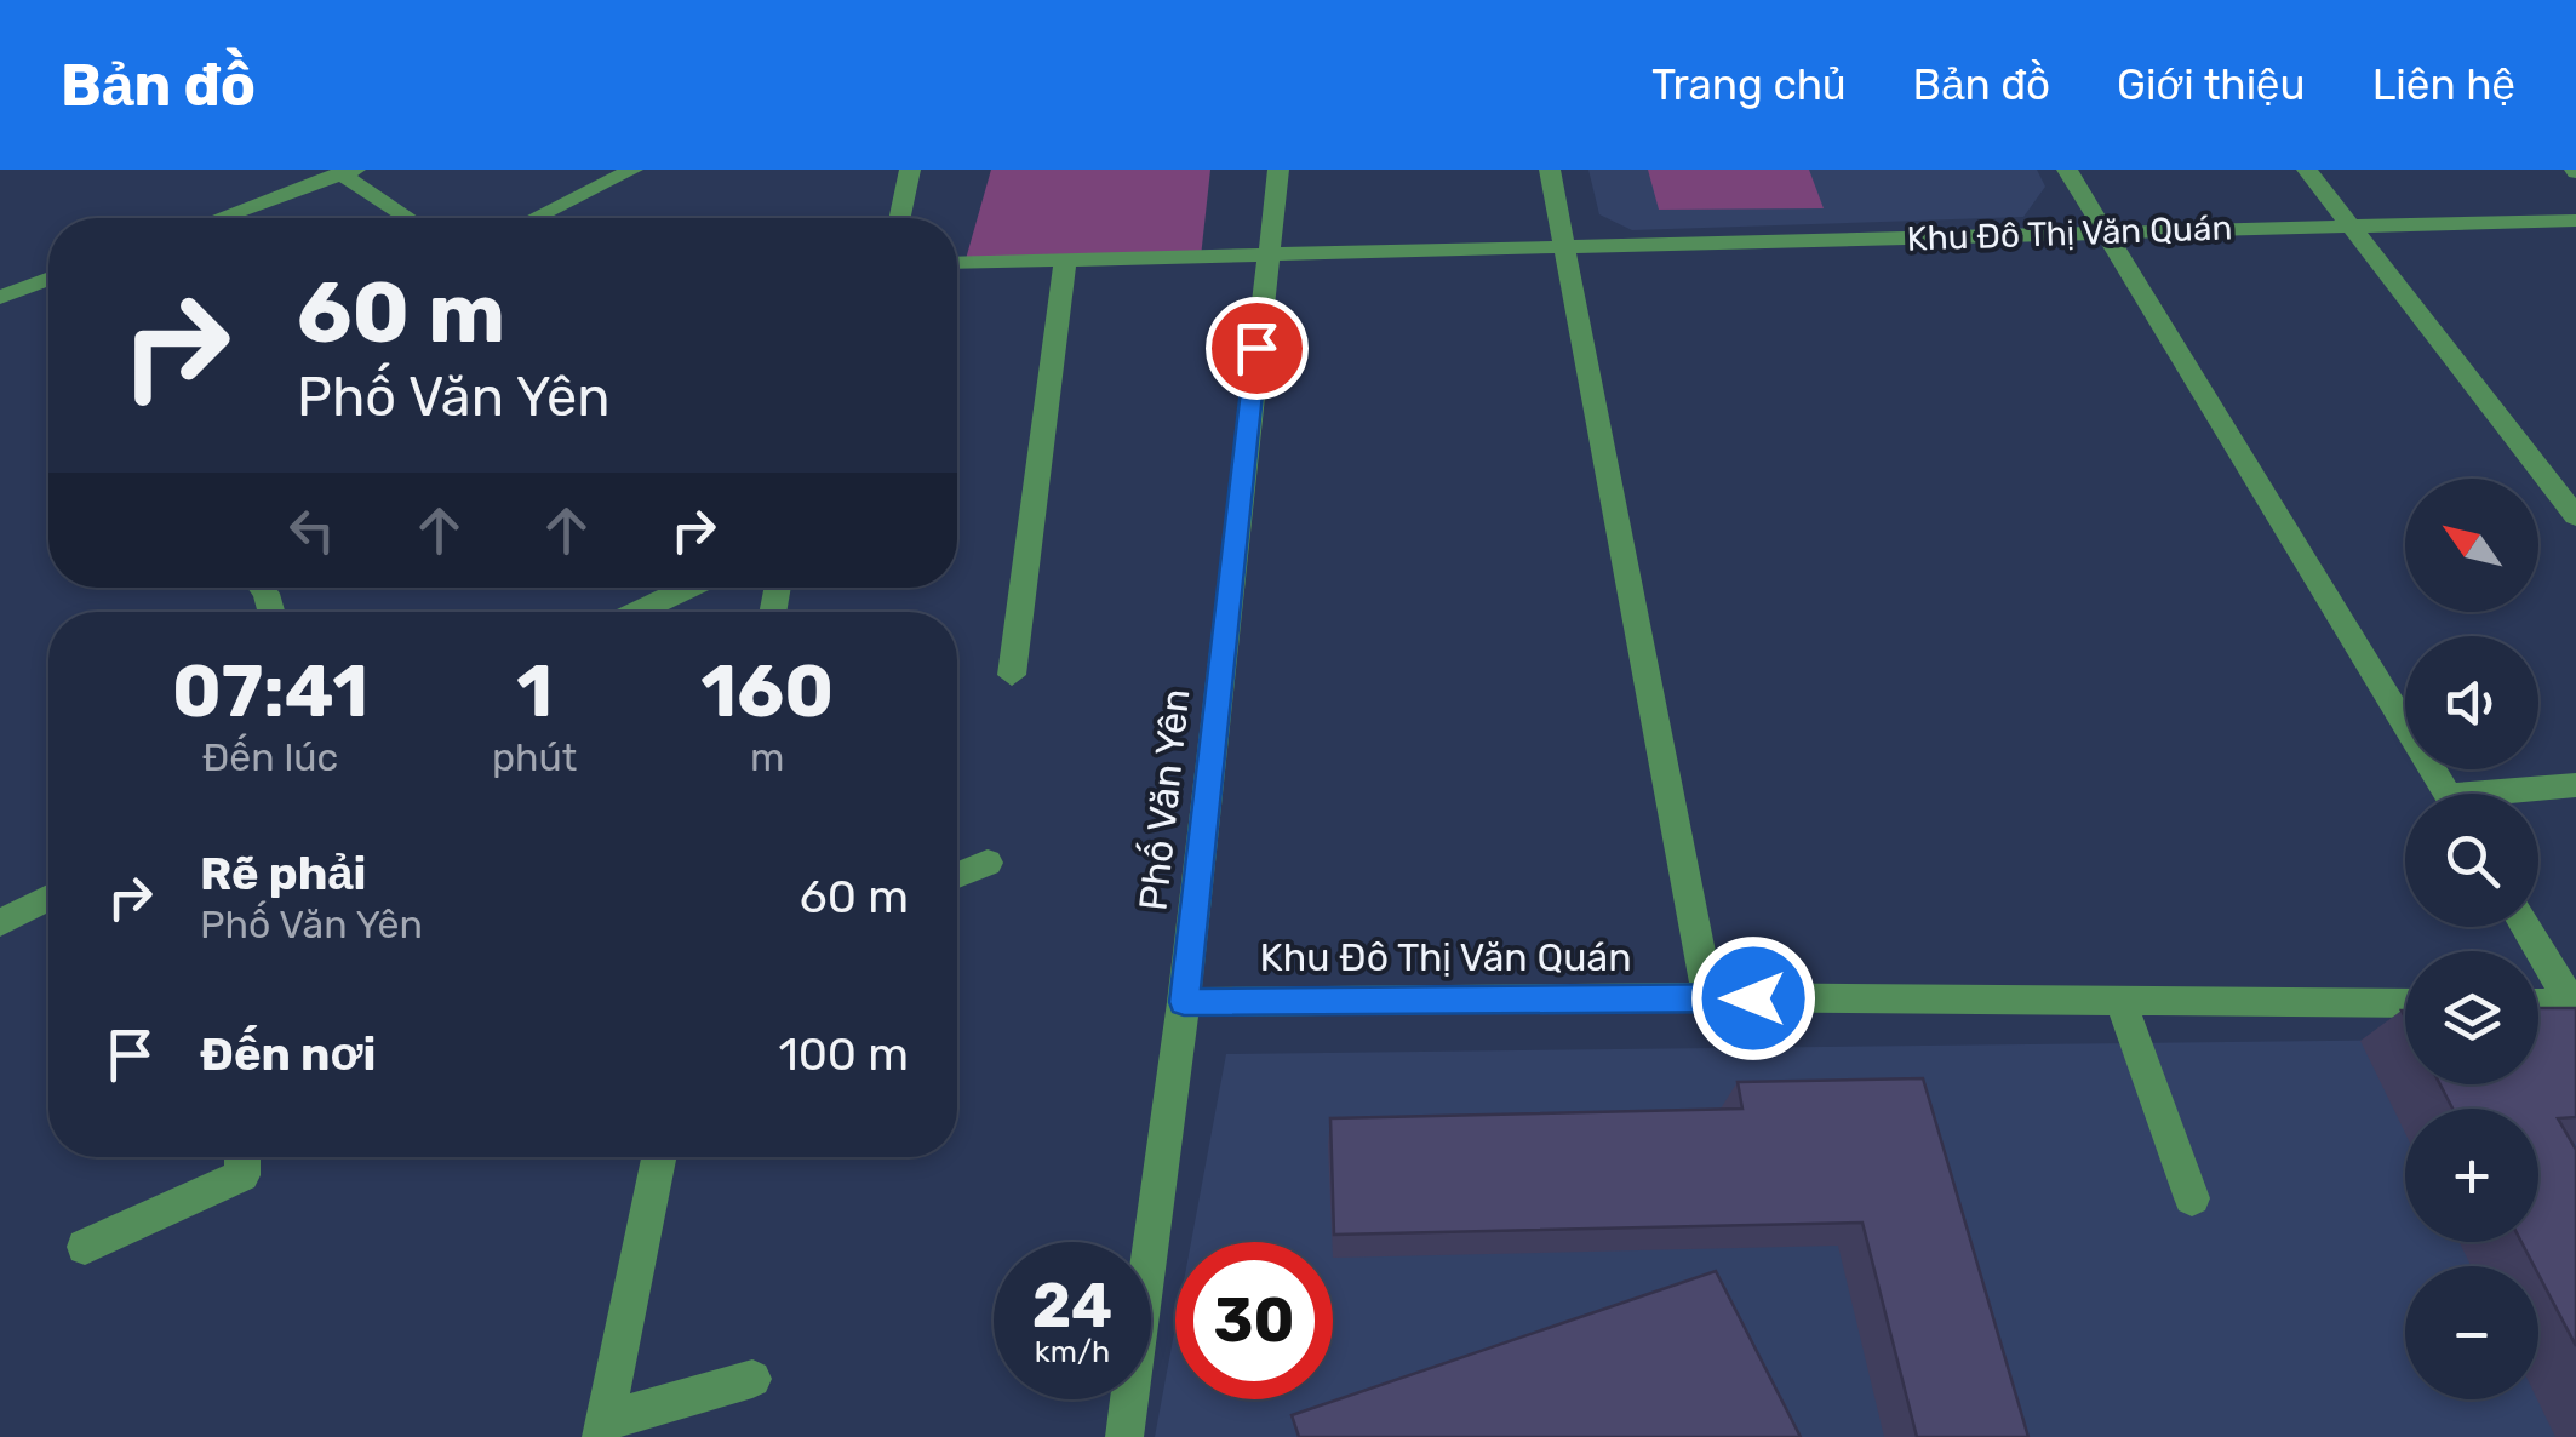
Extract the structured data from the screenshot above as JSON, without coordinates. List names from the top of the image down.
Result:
{
  "streets": {
    "street": ["Khu Đô Thị Văn Quán", "Phố Văn Yên"]
  },
  "crossings": [
    ["Khu Đô Thị Văn Quán", "Phố Văn Yên"]
  ],
  "north": "top left",
  "page": {
    "header": "Bản đồ",
    "nav": [
      "Trang chủ",
      "Bản đồ",
      "Giới thiệu",
      "Liên hệ"
    ],
    "turn": ["60 m", "Phố Văn Yên"],
    "map_buttons": ["+", "−"],
    "eta": [
      "07:41",
      "Đến lúc",
      "1",
      "phút",
      "160",
      "m"
    ],
    "list": [
      {
        "name": "Rẽ phải",
        "note": "Phố Văn Yên",
        "value": "60 m"
      },
      {
        "name": "Đến nơi",
        "value": "100 m"
      }
    ],
    "speed": "24 km/h",
    "limit": "30"
  }
}
